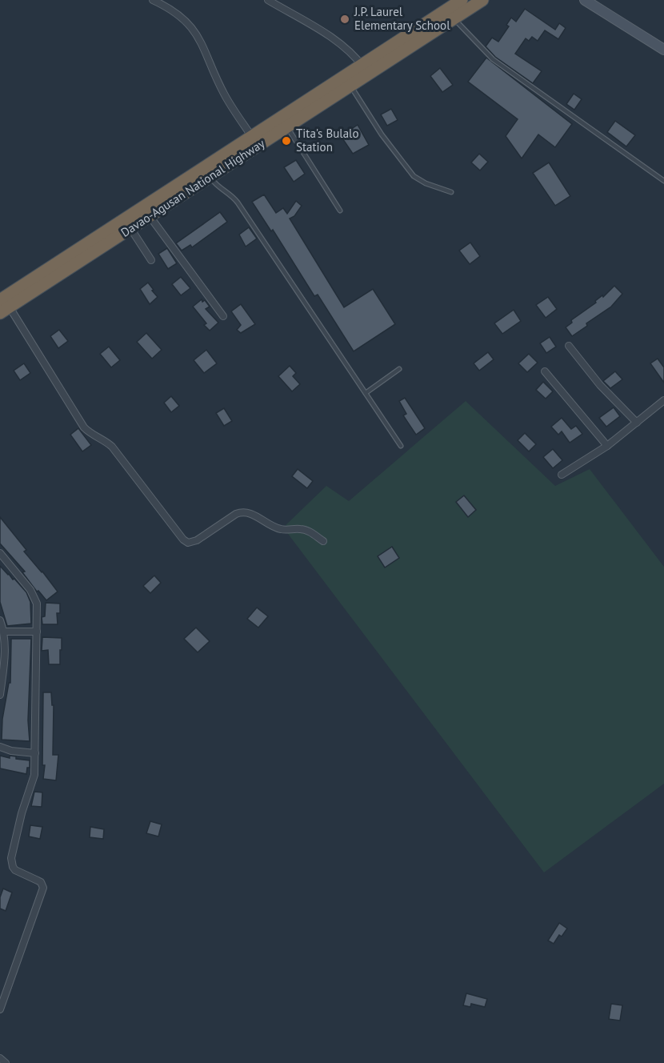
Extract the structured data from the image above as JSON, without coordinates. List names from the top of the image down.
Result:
{
  "streets": {
    "highway": ["Davao-Agusan National Highway"]
  },
  "places": ["J.P. Laurel Elementary School", "Tita's Bulalo Station"]
}
